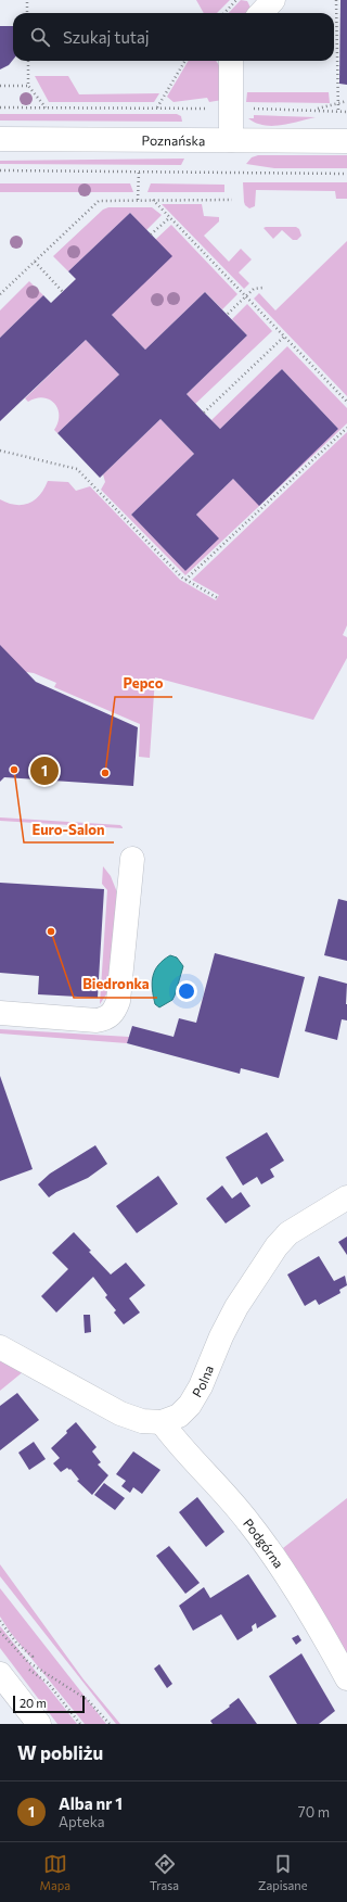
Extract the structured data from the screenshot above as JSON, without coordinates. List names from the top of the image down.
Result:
{
  "streets": {
    "street": ["Poznańska", "Polna", "Podgórna"]
  },
  "crossings": [
    ["Polna", "Podgórna"]
  ],
  "places": ["Euro-Salon", "Pepco", "Biedronka"],
  "scale_bar": "20 m",
  "page": {
    "search": "Szukaj tutaj",
    "pins": "1",
    "scale": "20 m",
    "heading": "W pobliżu",
    "list": [
      {
        "mark": "1",
        "name": "Alba nr 1",
        "note": "Apteka",
        "value": "70 m"
      }
    ],
    "nav": ["Mapa", "Trasa", "Zapisane"]
  }
}
